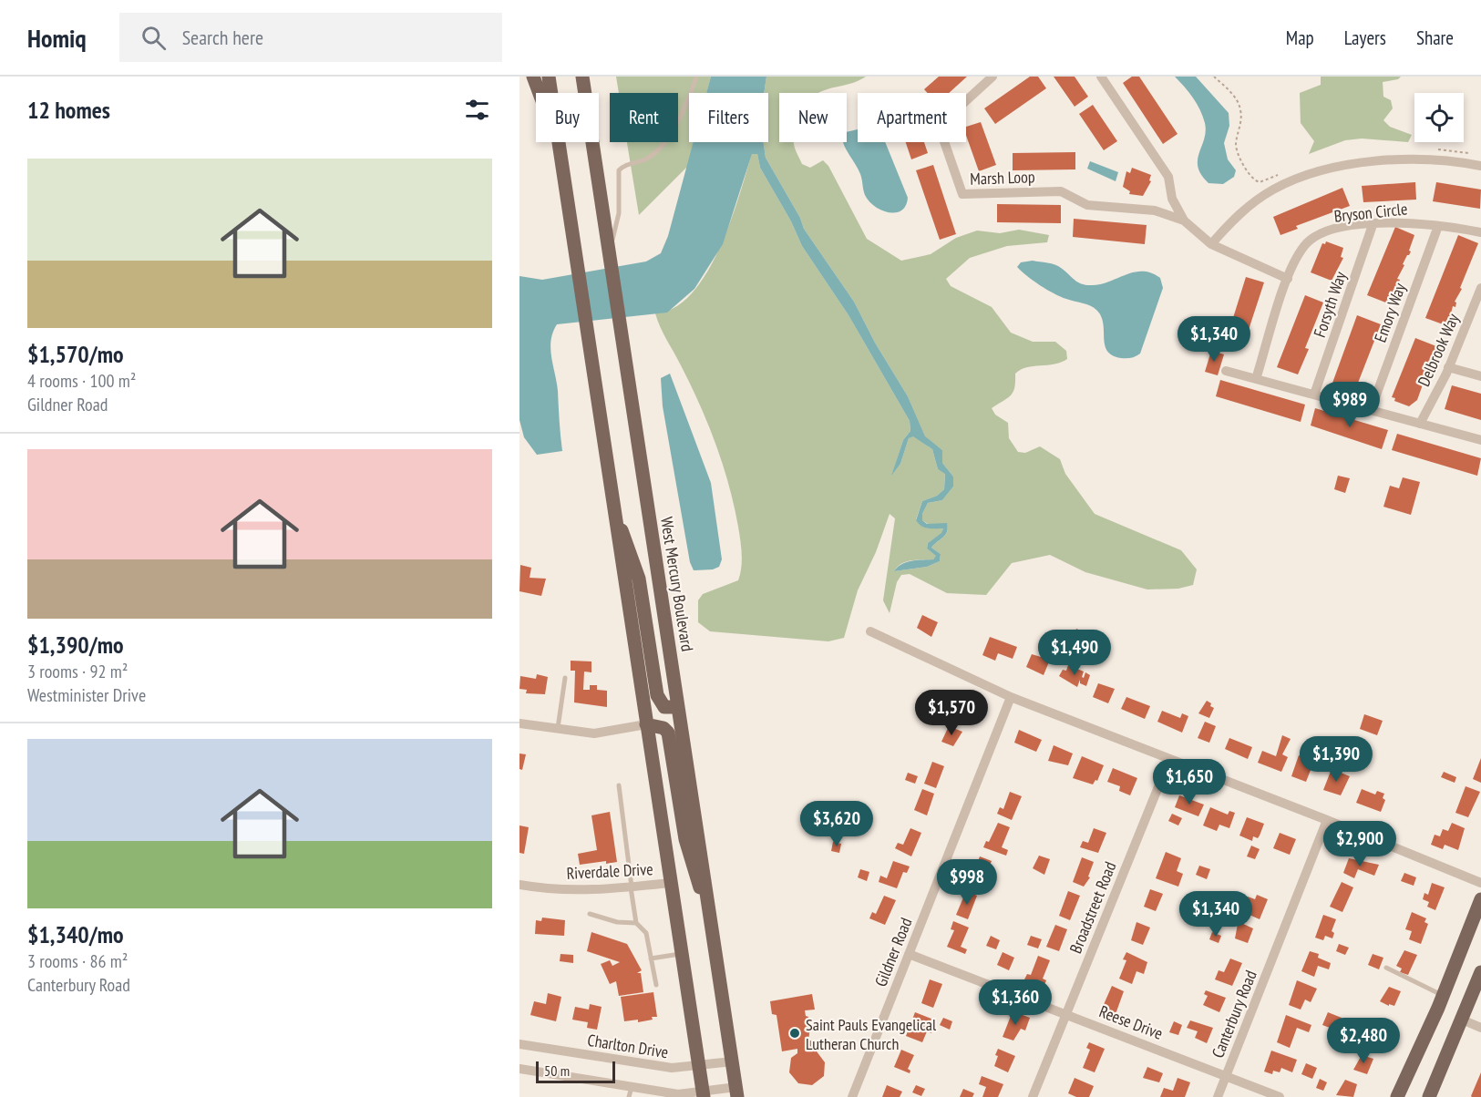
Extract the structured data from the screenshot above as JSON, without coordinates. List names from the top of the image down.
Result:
{
  "streets": {
    "main road": ["West Mercury Boulevard"],
    "street": [
      "Marsh Loop",
      "Bryson Circle",
      "Forsyth Way",
      "Emory Way",
      "Delbrook Way",
      "Riverdale Drive",
      "Broadstreet Road",
      "Gildner Road",
      "Canterbury Road",
      "Reese Drive",
      "Charlton Drive"
    ]
  },
  "crossings": [
    ["Bryson Circle", "Forsyth Way"],
    ["Bryson Circle", "Emory Way"],
    ["West Mercury Boulevard", "Charlton Drive"],
    ["Broadstreet Road", "Reese Drive"],
    ["Gildner Road", "Reese Drive"],
    ["Canterbury Road", "Reese Drive"]
  ],
  "places": ["Saint Pauls Evangelical Lutheran Church"],
  "scale_bar": "50 m",
  "page": {
    "header": "Homiq",
    "search": "Search here",
    "nav": ["Map", "Layers", "Share"],
    "heading": "12 homes",
    "chip": [
      "Buy",
      "Rent",
      "Filters",
      "New",
      "Apartment"
    ],
    "list": [
      {
        "name": "$1,570/mo",
        "note": "4 rooms · 100 m² · Gildner Road"
      },
      {
        "name": "$1,390/mo",
        "note": "3 rooms · 92 m² · Westminister Drive"
      },
      {
        "name": "$1,340/mo",
        "note": "3 rooms · 86 m² · Canterbury Road"
      }
    ],
    "price": [
      "$1,340",
      "$989",
      "$1,490",
      "$1,570",
      "$1,390",
      "$1,650",
      "$3,620",
      "$2,900",
      "$998",
      "$1,340",
      "$1,360",
      "$2,480"
    ],
    "scale": "50 m"
  }
}
